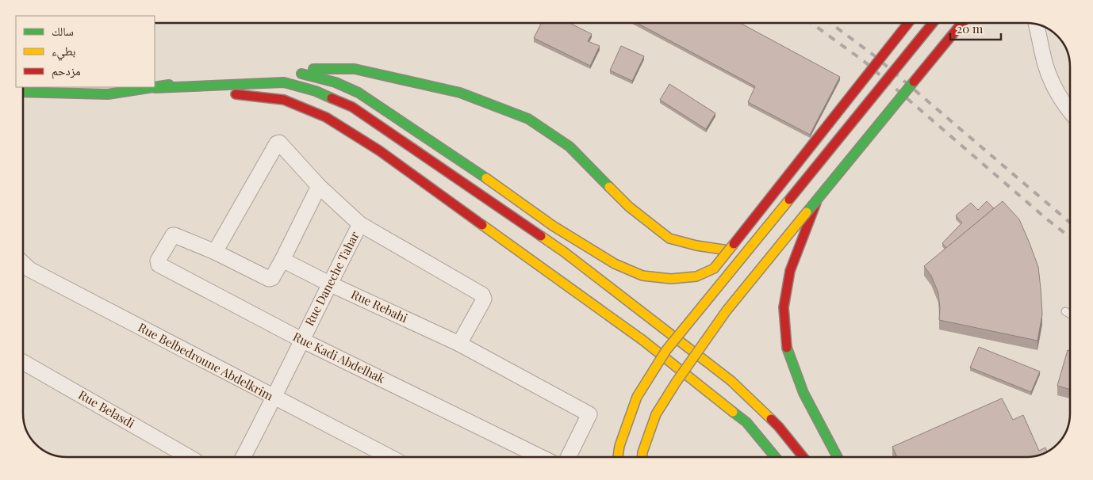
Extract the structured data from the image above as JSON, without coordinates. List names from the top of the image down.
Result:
{
  "streets": {
    "street": [
      "Rue Daneche Tahar",
      "Rue Rebahi",
      "Rue Kadi Abdelhak",
      "Rue Belbedroune Abdelkrim",
      "Rue Belasdi"
    ]
  },
  "crossings": [
    ["Rue Daneche Tahar", "Rue Rebahi"],
    ["Rue Daneche Tahar", "Rue Kadi Abdelhak"],
    ["Rue Daneche Tahar", "Rue Belbedroune Abdelkrim"]
  ],
  "legend": ["سالك", "بطيء", "مزدحم"],
  "scale_bar": "20 m"
}
